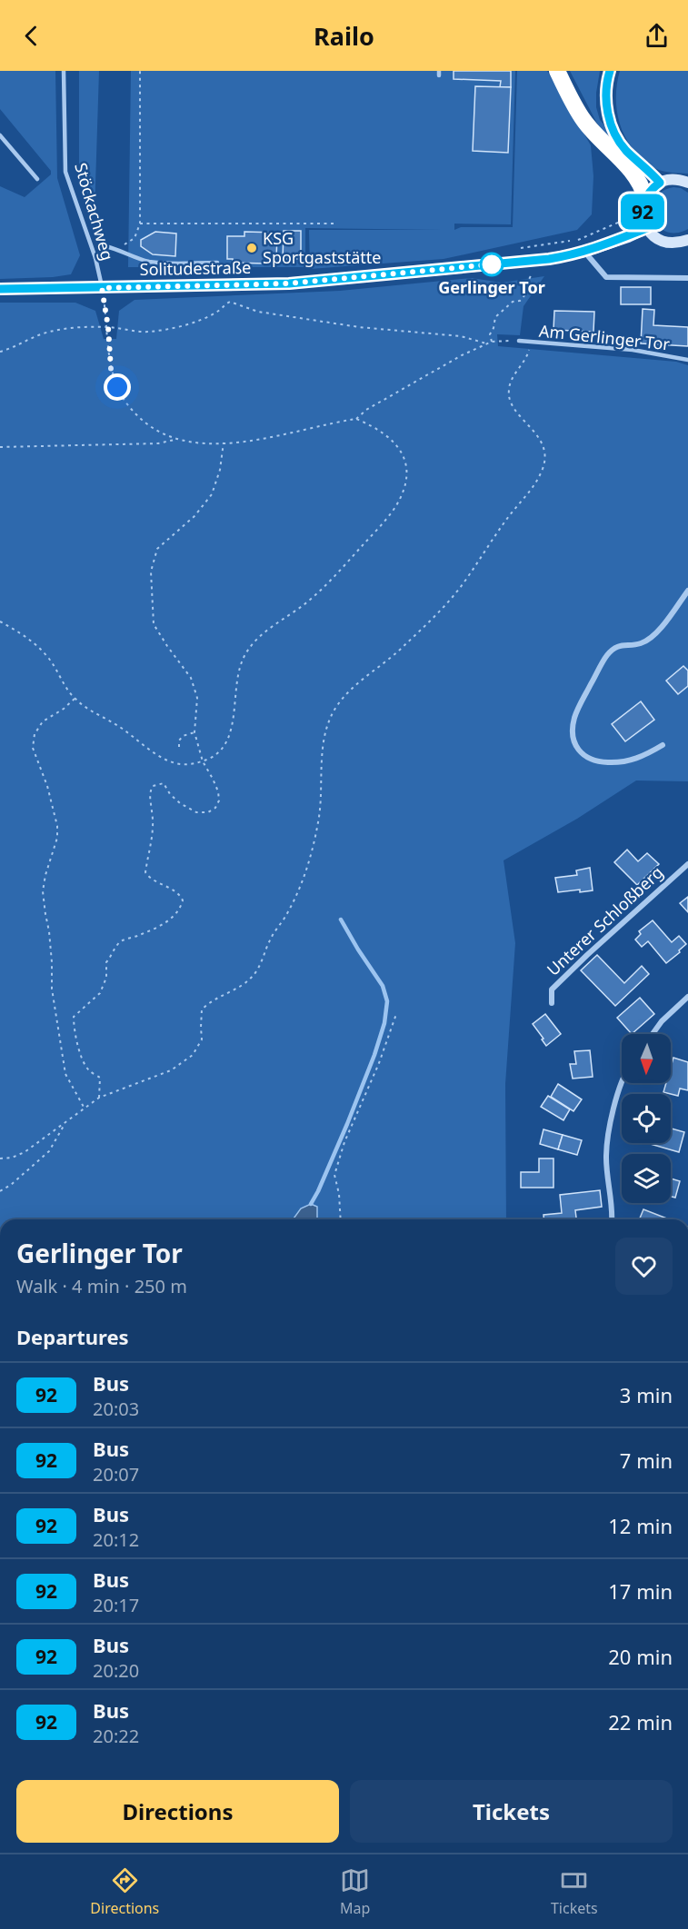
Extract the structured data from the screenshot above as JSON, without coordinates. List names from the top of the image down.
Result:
{
  "streets": {
    "street": ["Solitudestraße", "Unterer Schloßberg"],
    "lane": ["Stöckachweg", "Am Gerlinger Tor"]
  },
  "crossings": [
    ["Stöckachweg", "Solitudestraße"]
  ],
  "places": ["KSG Sportgaststätte", "Gerlinger Tor"],
  "lines": ["bus line 92"],
  "north": "bottom",
  "page": {
    "header": "Railo",
    "on_map": "92",
    "heading": [
      ["Gerlinger Tor", "Walk · 4 min · 250 m"],
      "Departures"
    ],
    "list": [
      {
        "mark": "92",
        "name": "Bus",
        "note": "20:03",
        "value": "3 min"
      },
      {
        "mark": "92",
        "name": "Bus",
        "note": "20:07",
        "value": "7 min"
      },
      {
        "mark": "92",
        "name": "Bus",
        "note": "20:12",
        "value": "12 min"
      },
      {
        "mark": "92",
        "name": "Bus",
        "note": "20:17",
        "value": "17 min"
      },
      {
        "mark": "92",
        "name": "Bus",
        "note": "20:20",
        "value": "20 min"
      },
      {
        "mark": "92",
        "name": "Bus",
        "note": "20:22",
        "value": "22 min"
      }
    ],
    "buttons": ["Directions", "Tickets"],
    "tabs": ["Directions", "Map", "Tickets"]
  }
}
